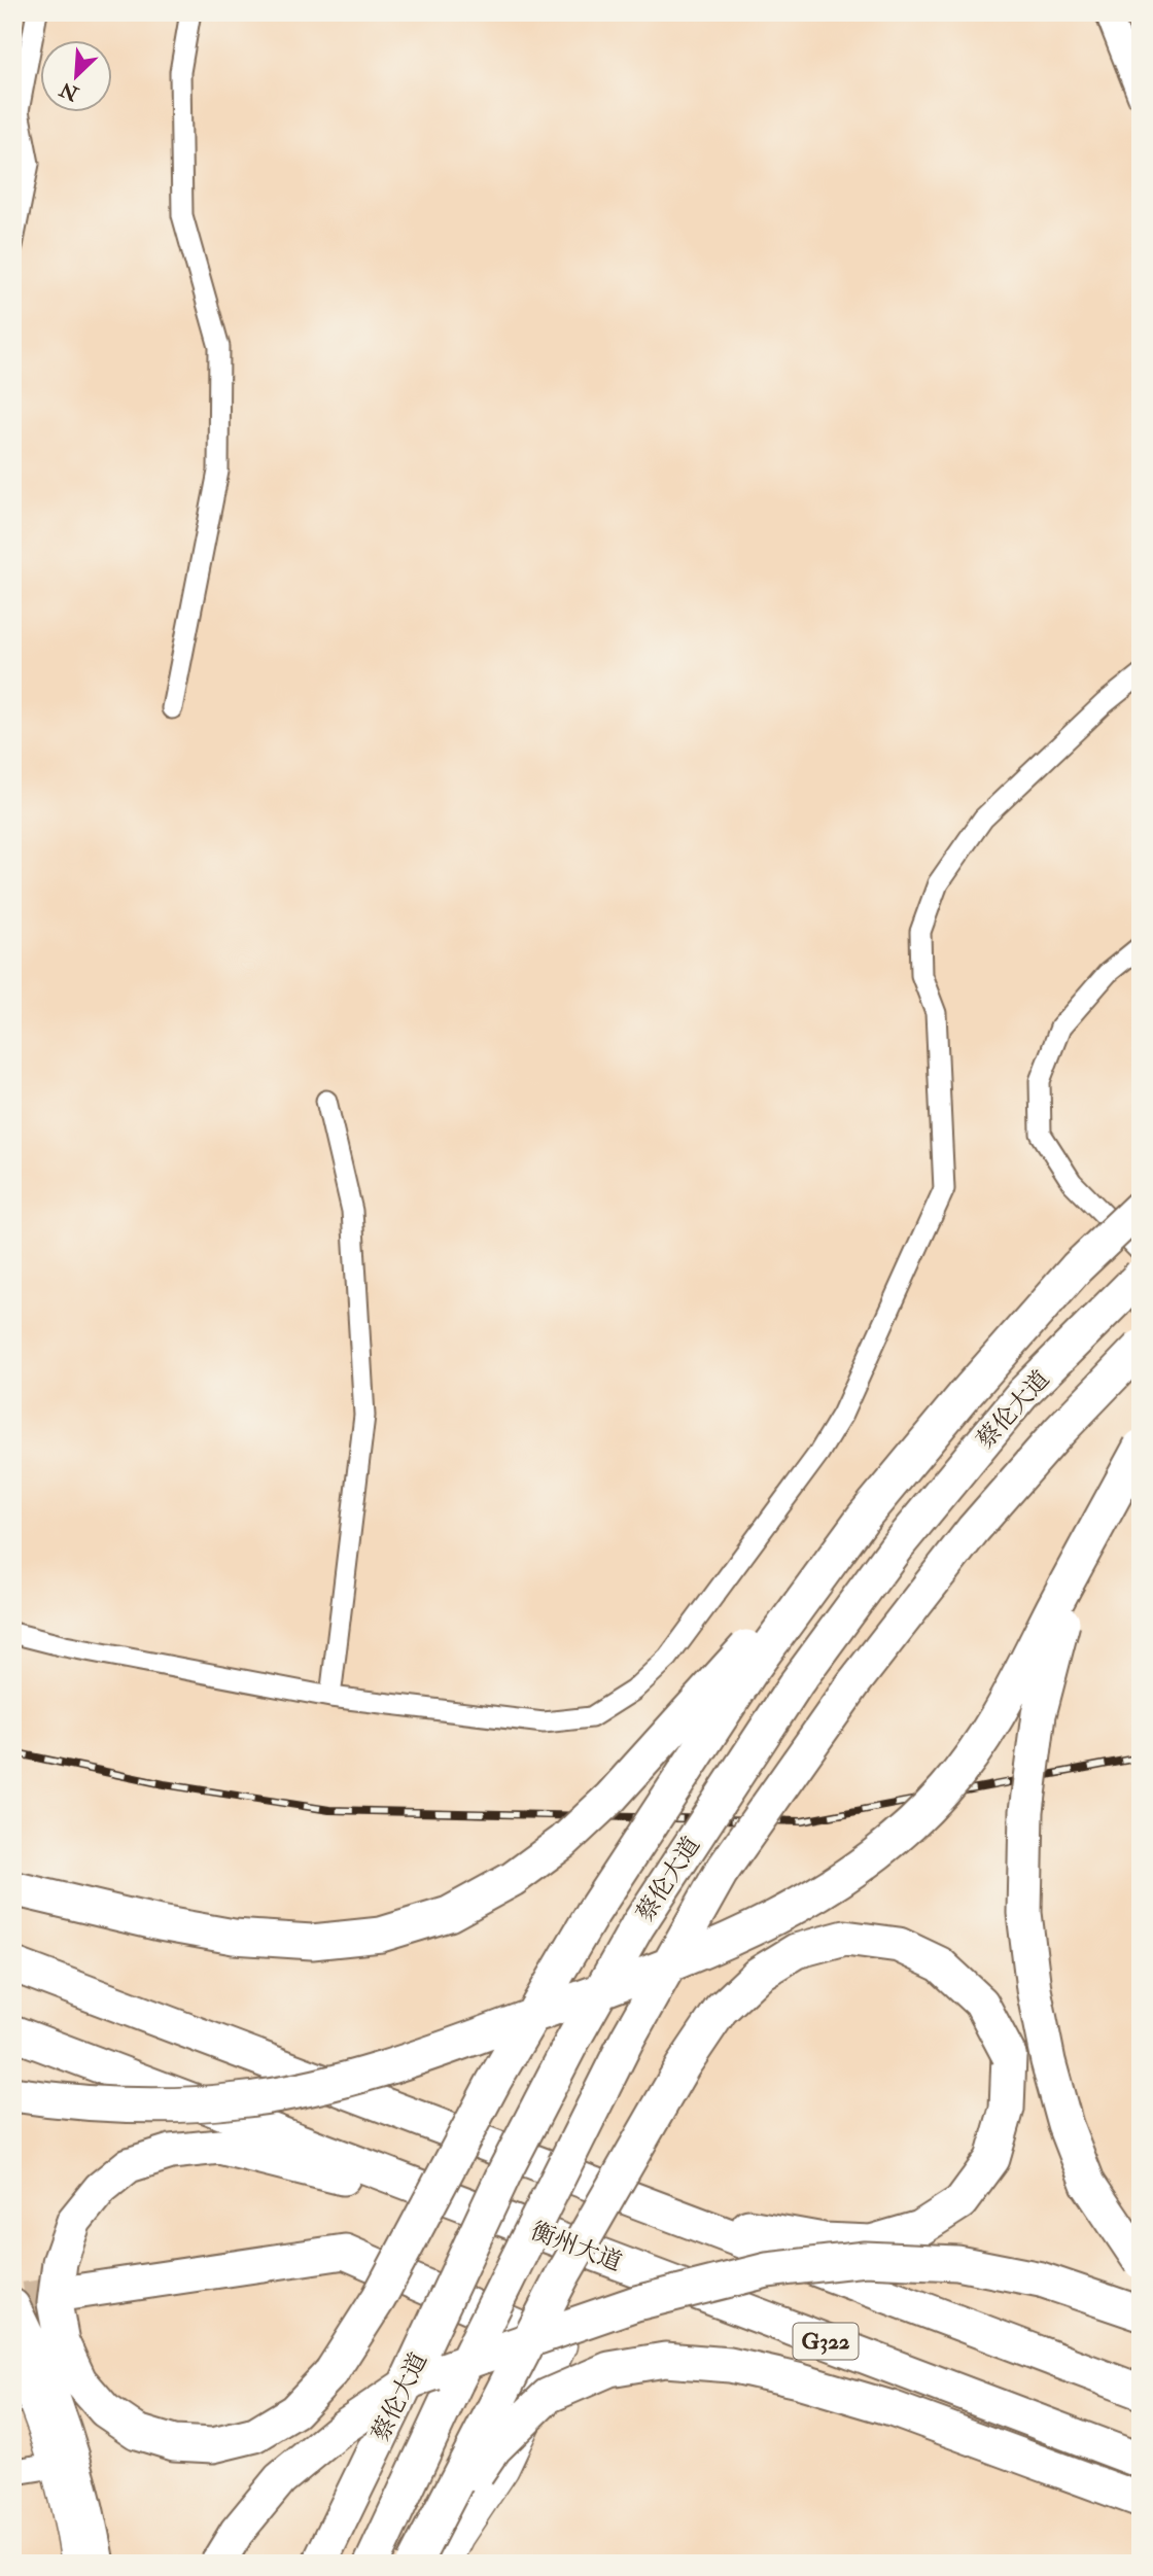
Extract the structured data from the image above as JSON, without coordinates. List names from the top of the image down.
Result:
{
  "streets": {
    "highway": ["蔡伦大道", "衡州大道", "G322"]
  },
  "north": "bottom left"
}
